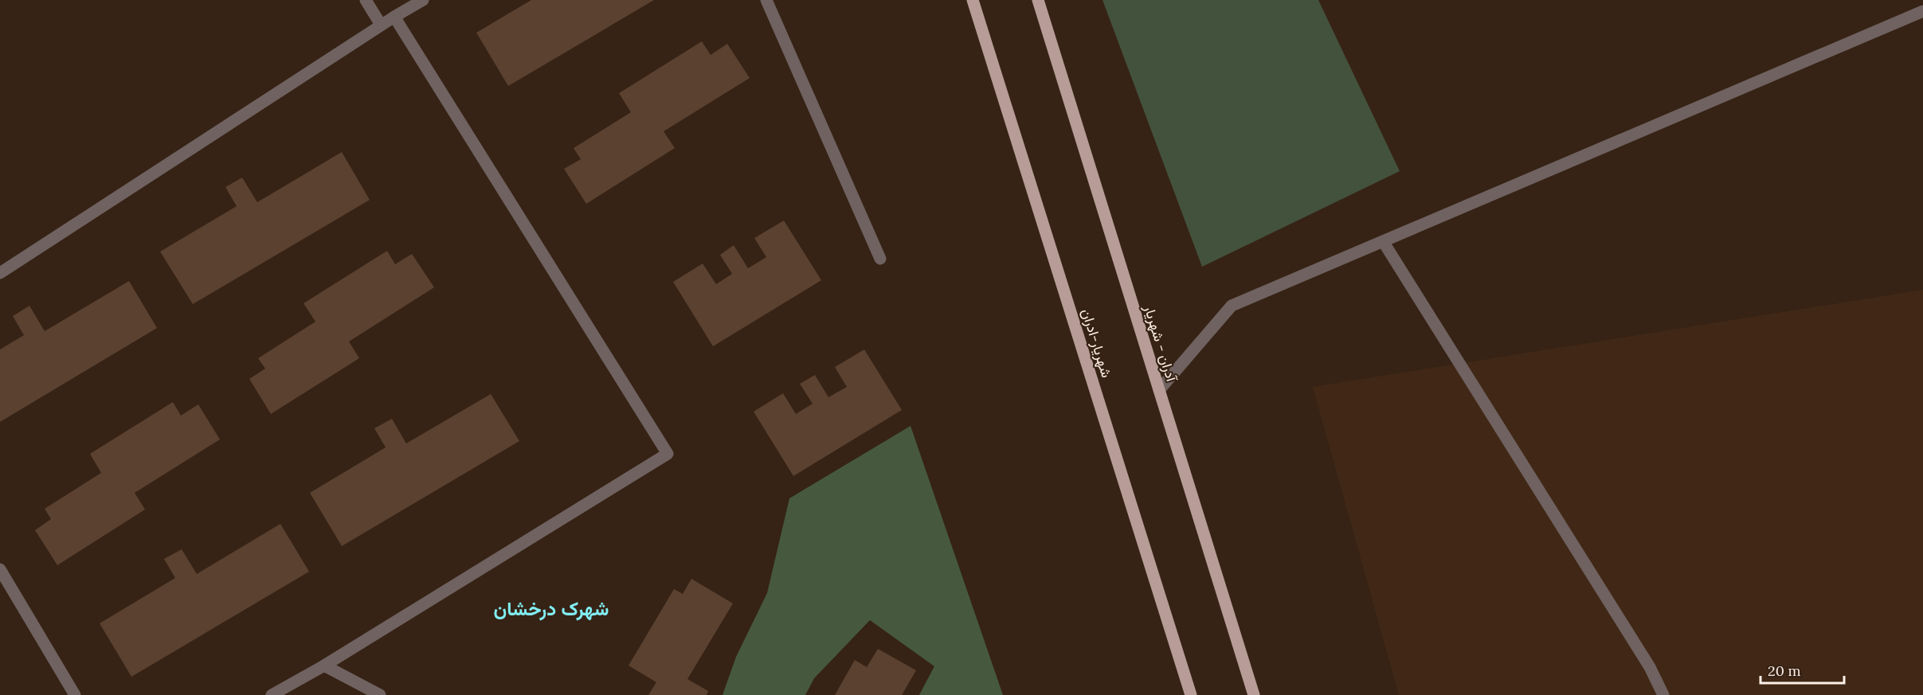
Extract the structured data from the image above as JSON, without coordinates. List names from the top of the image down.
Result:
{
  "streets": {
    "main road": ["شهریار-ادران", "آدران - شهریار"]
  },
  "districts": ["شهرک درخشان"],
  "scale_bar": "20 m"
}
